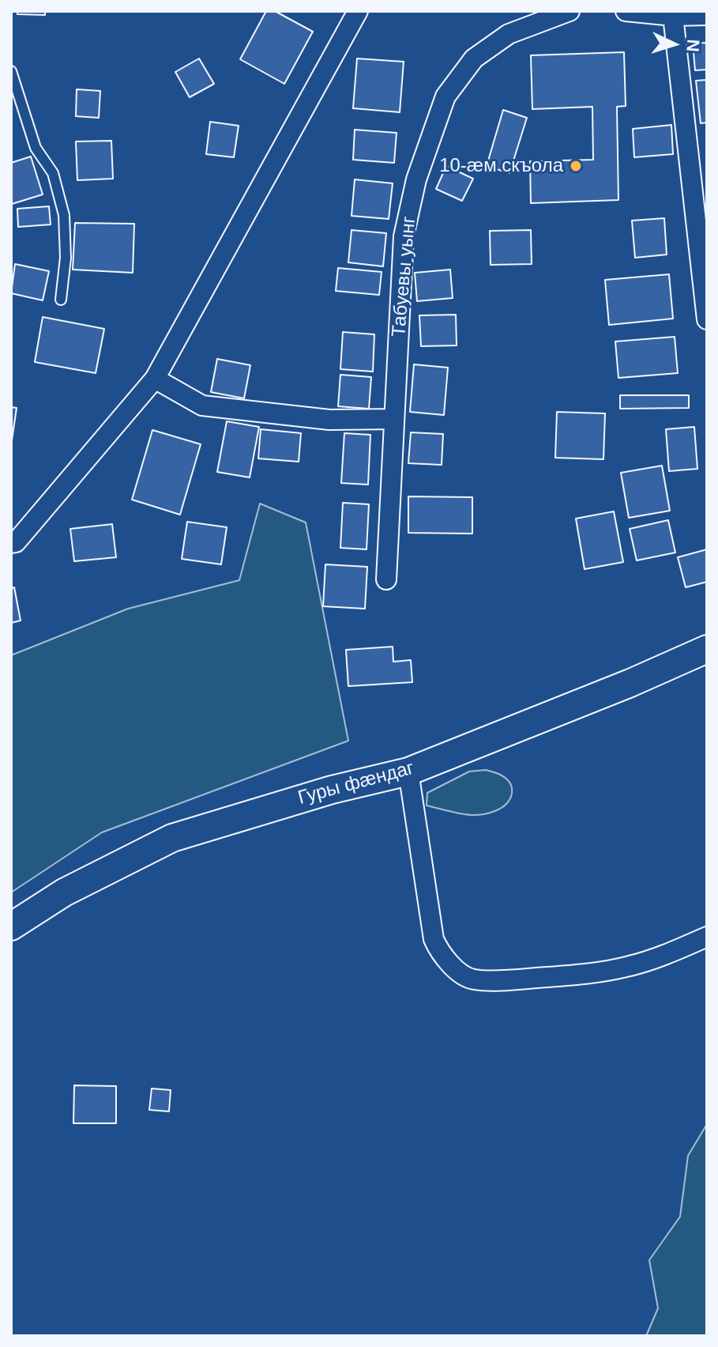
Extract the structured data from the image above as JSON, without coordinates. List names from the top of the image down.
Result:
{
  "streets": {
    "main road": ["Гуры фӕндаг"],
    "street": ["Табуевы уынг"]
  },
  "places": ["10-æм скъола"],
  "north": "right"
}
